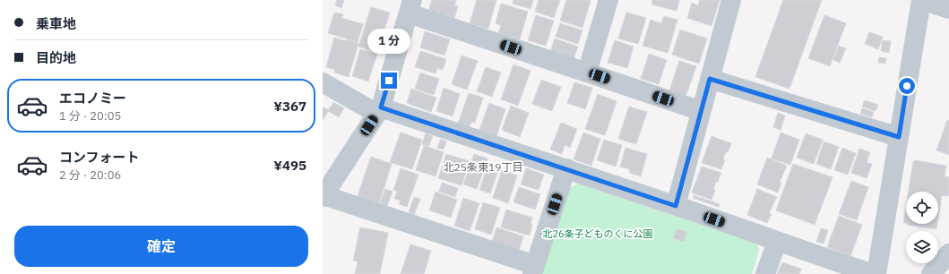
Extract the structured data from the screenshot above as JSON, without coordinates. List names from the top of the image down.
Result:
{
  "districts": ["北25条東19丁目"],
  "parks": ["北26条子どものくに公園"],
  "page": {
    "banner": ["乗車地", "目的地"],
    "bubble": "1 分",
    "list": [
      {
        "name": "エコノミー",
        "note": "1 分 · 20:05",
        "value": "¥367"
      },
      {
        "name": "コンフォート",
        "note": "2 分 · 20:06",
        "value": "¥495"
      }
    ],
    "buttons": "確定"
  }
}
